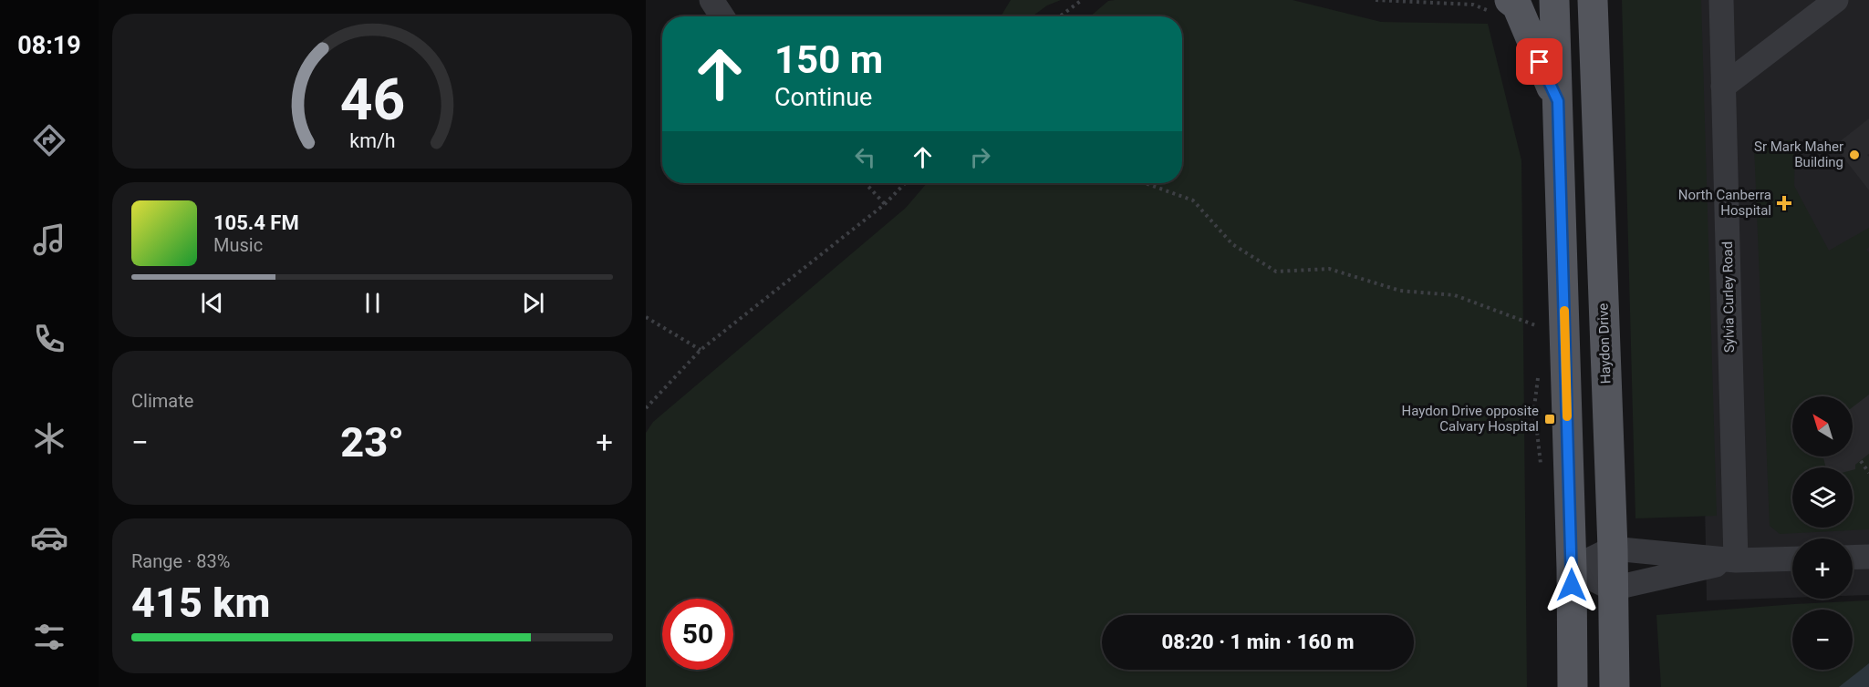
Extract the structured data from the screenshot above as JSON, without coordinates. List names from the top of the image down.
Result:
{
  "streets": {
    "main road": ["Haydon Drive"],
    "street": ["Sylvia Curley Road"]
  },
  "places": {
    "other": ["Sr Mark Maher Building"],
    "health": ["North Canberra Hospital"],
    "transit": ["Haydon Drive opposite Calvary Hospital"]
  },
  "north": "top left",
  "page": {
    "tabs": "08:19",
    "turn": ["150 m", "Continue"],
    "song": ["105.4 FM", "Music"],
    "tile": [
      "Climate",
      ["Range · 83%", "415 km"]
    ],
    "map_buttons": ["+", "−"],
    "heat": ["−", "23°", "+"],
    "limit": "50",
    "trip": "08:20 · 1 min · 160 m",
    "gauge": ["46", "km/h"]
  }
}
